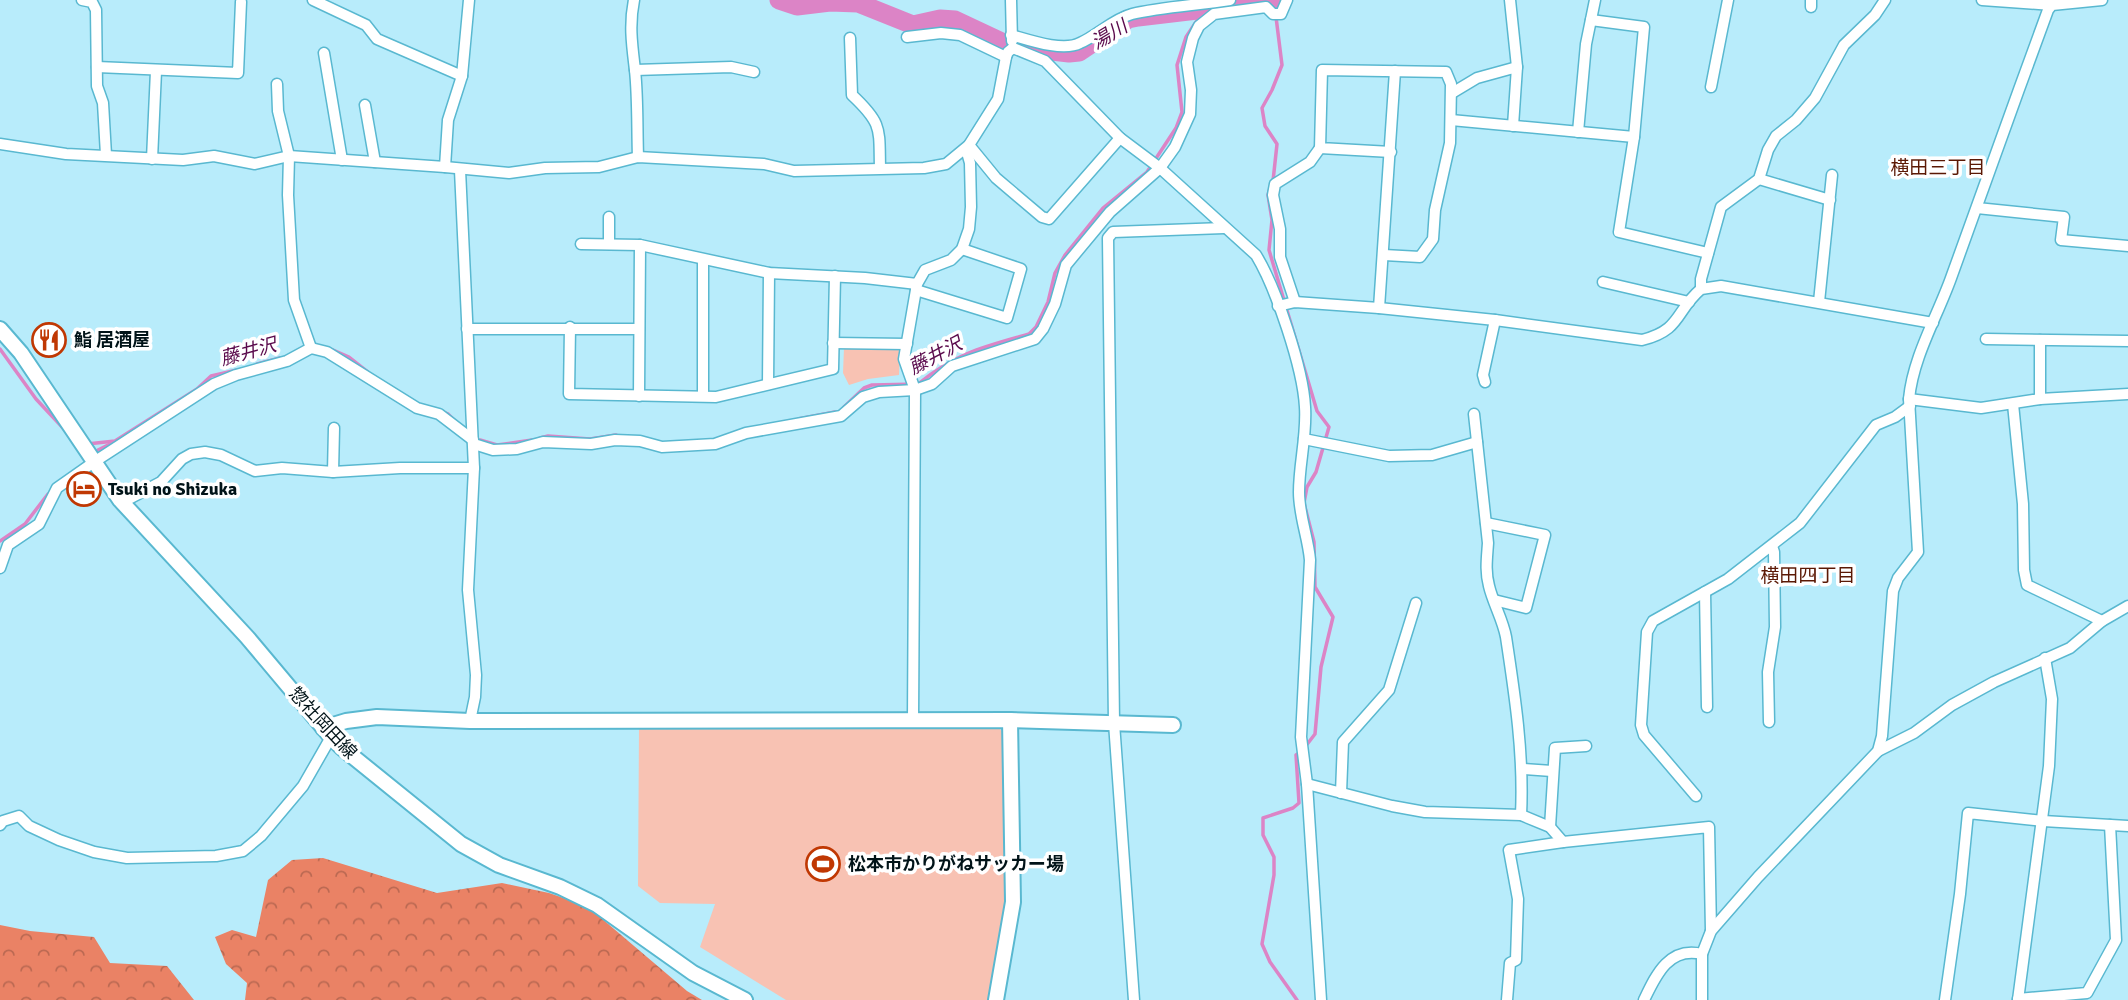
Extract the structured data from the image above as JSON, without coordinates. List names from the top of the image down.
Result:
{
  "streets": {
    "street": ["惣社岡田線"]
  },
  "districts": ["横田三丁目", "横田四丁目"],
  "water": ["湯川", "藤井沢"],
  "places": {
    "restaurant": ["鮨 居酒屋"],
    "hotel": ["Tsuki no Shizuka"],
    "sports": ["松本市かりがねサッカー場"]
  }
}
